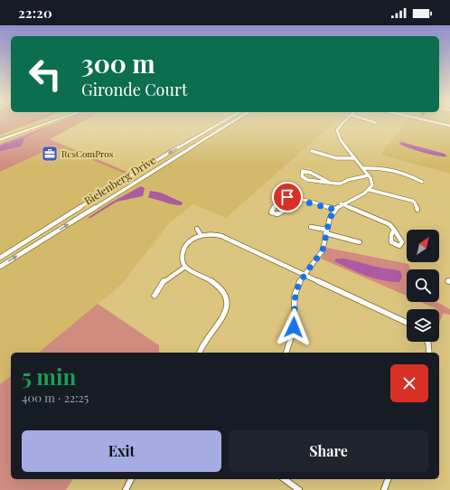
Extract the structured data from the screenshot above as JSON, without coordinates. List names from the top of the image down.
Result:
{
  "streets": {
    "street": ["Bielenberg Drive"]
  },
  "places": {
    "office": ["ResComPros"]
  },
  "north": "top right",
  "page": {
    "status": "22:20",
    "turn": ["300 m", "Gironde Court"],
    "heading": ["5 min", "400 m · 22:25"],
    "buttons": ["Exit", "Share"]
  }
}
